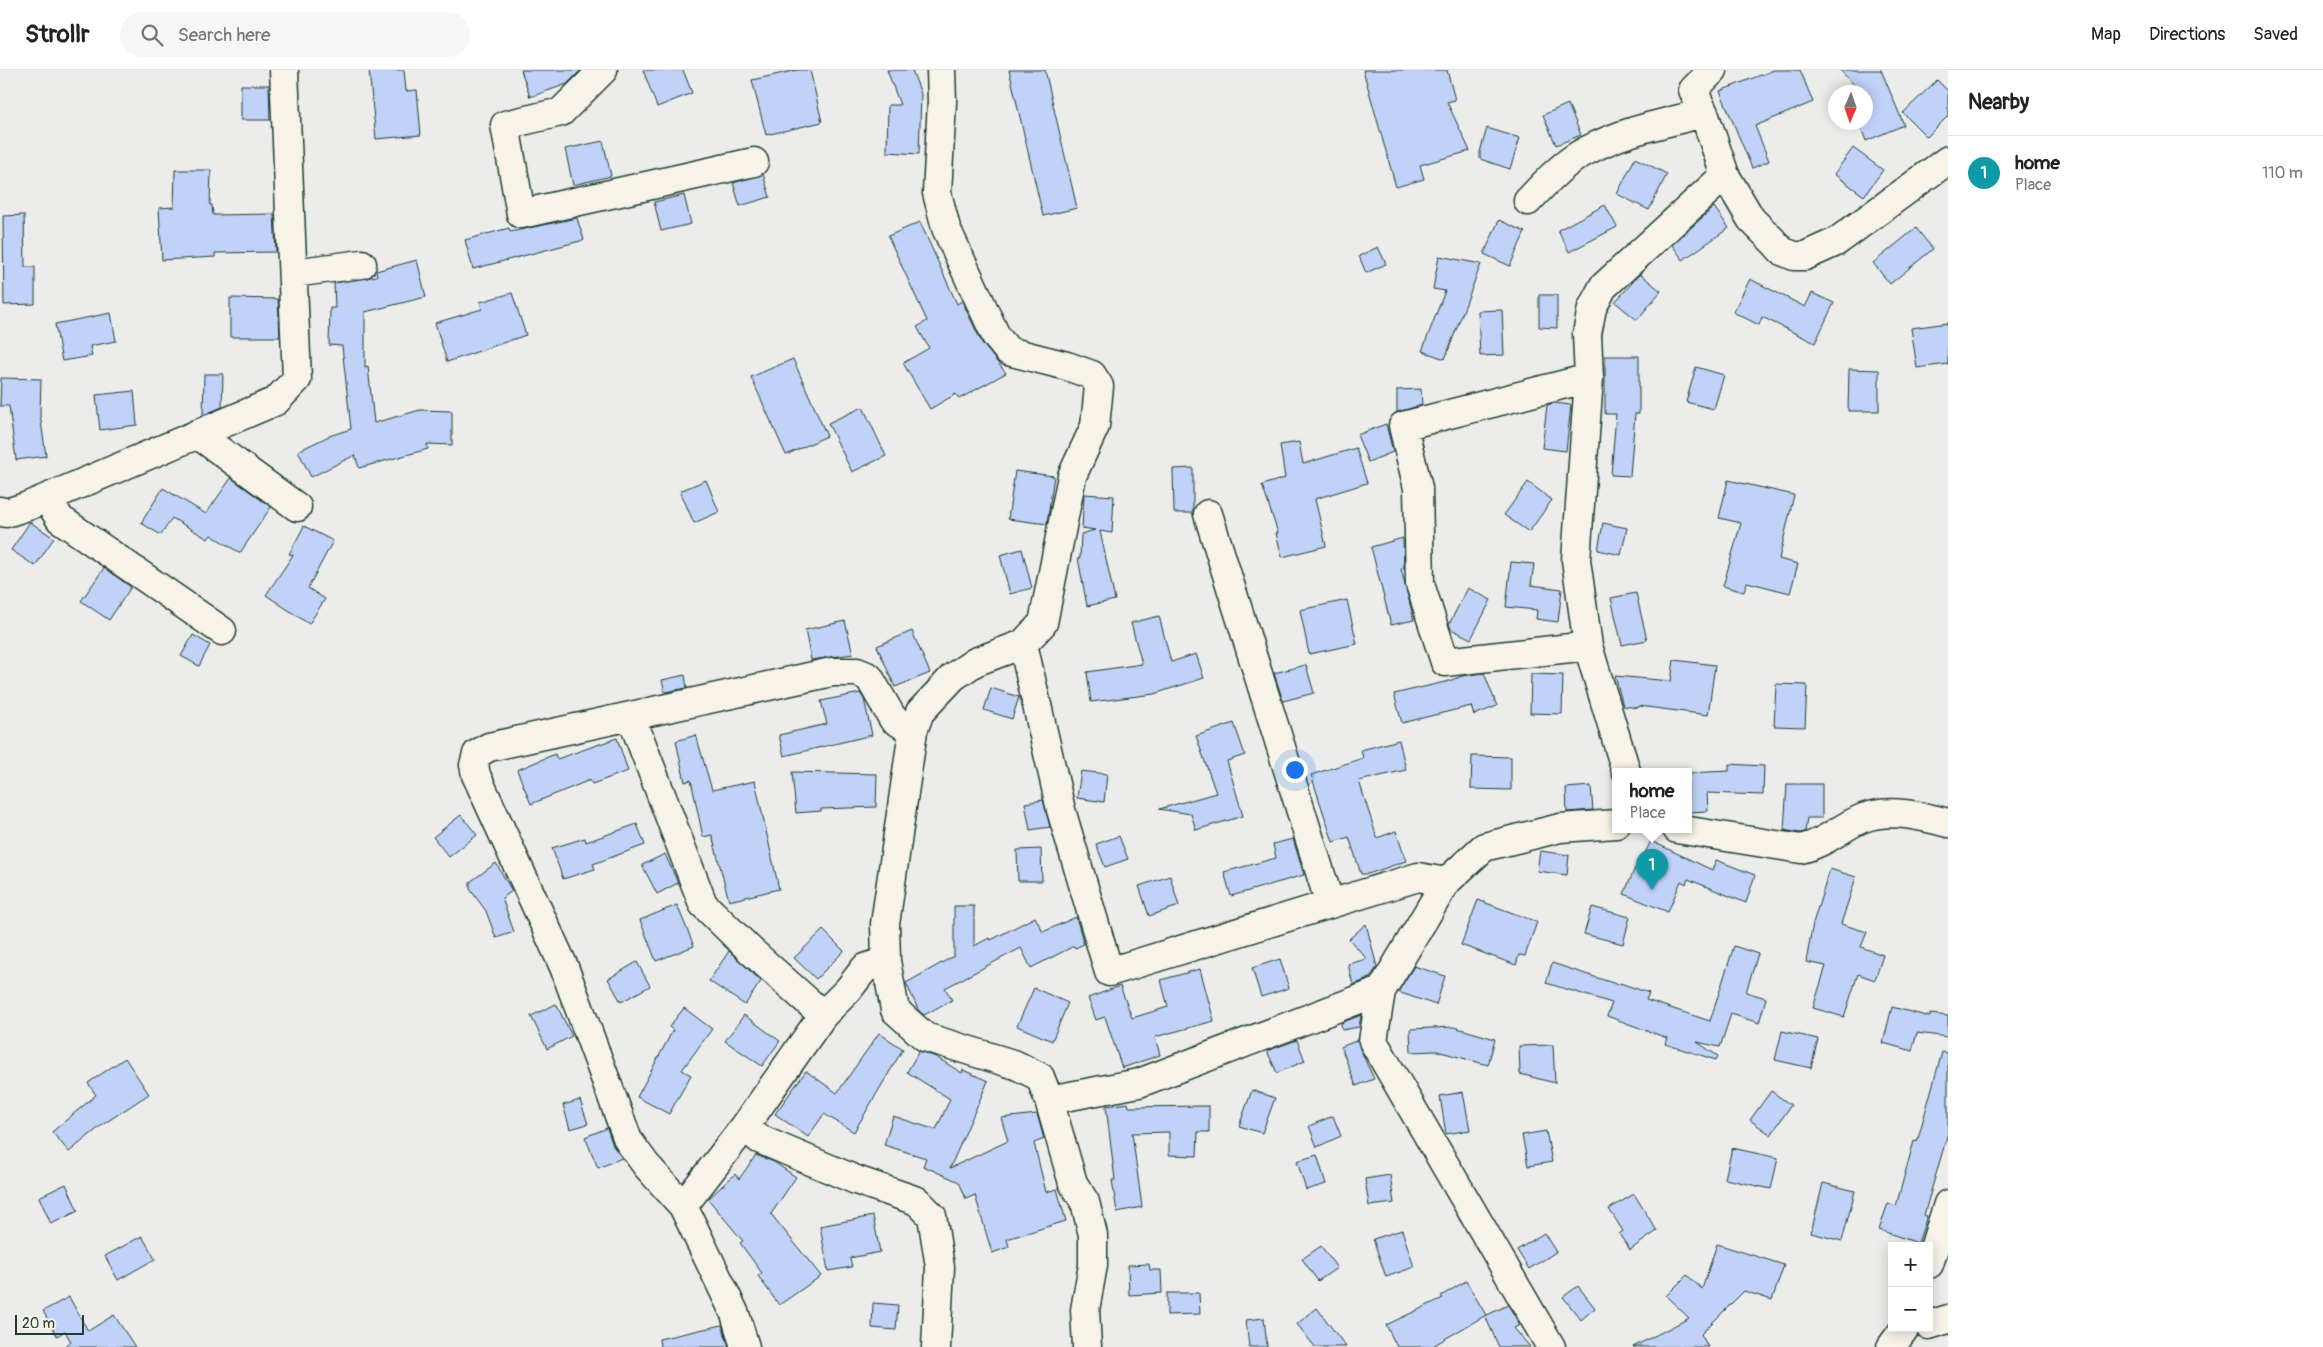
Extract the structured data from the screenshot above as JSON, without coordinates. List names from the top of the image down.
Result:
{
  "scale_bar": "20 m",
  "north": "bottom",
  "page": {
    "header": "Strollr",
    "search": "Search here",
    "nav": ["Map", "Directions", "Saved"],
    "heading": "Nearby",
    "list": [
      {
        "mark": "1",
        "name": "home",
        "note": "Place",
        "value": "110 m"
      }
    ],
    "popup": ["home", "Place"],
    "pins": "1",
    "map_buttons": ["+", "−"],
    "scale": "20 m"
  }
}
